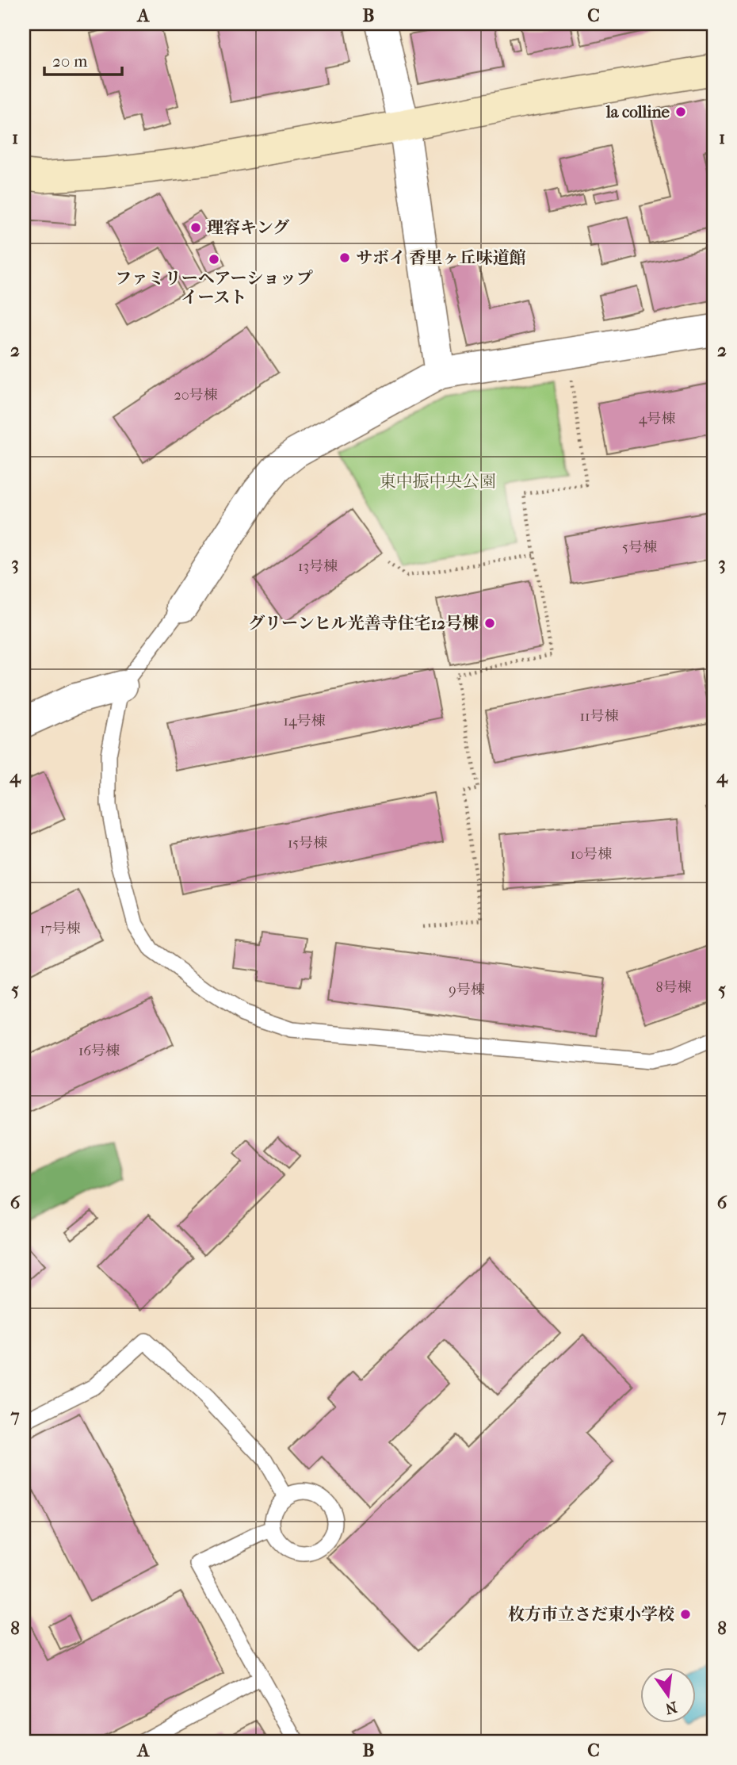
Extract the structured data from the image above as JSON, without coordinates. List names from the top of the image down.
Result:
{
  "parks": ["東中振中央公園"],
  "places": [
    "la colline",
    "理容キング",
    "サボイ 香里ヶ丘味道館",
    "ファミリーヘアーショップ イースト",
    "グリーンヒル光善寺住宅12号棟",
    "枚方市立さだ東小学校"
  ],
  "house_numbers": [
    "20号棟",
    "4号棟",
    "5号棟",
    "13号棟",
    "11号棟",
    "14号棟",
    "15号棟",
    "10号棟",
    "17号棟",
    "8号棟",
    "9号棟",
    "16号棟"
  ],
  "scale_bar": "20 m",
  "north": "bottom",
  "grid": {
    "columns": ["A", "B", "C"],
    "rows": [
      "1",
      "2",
      "3",
      "4",
      "5",
      "6",
      "7",
      "8"
    ]
  }
}
